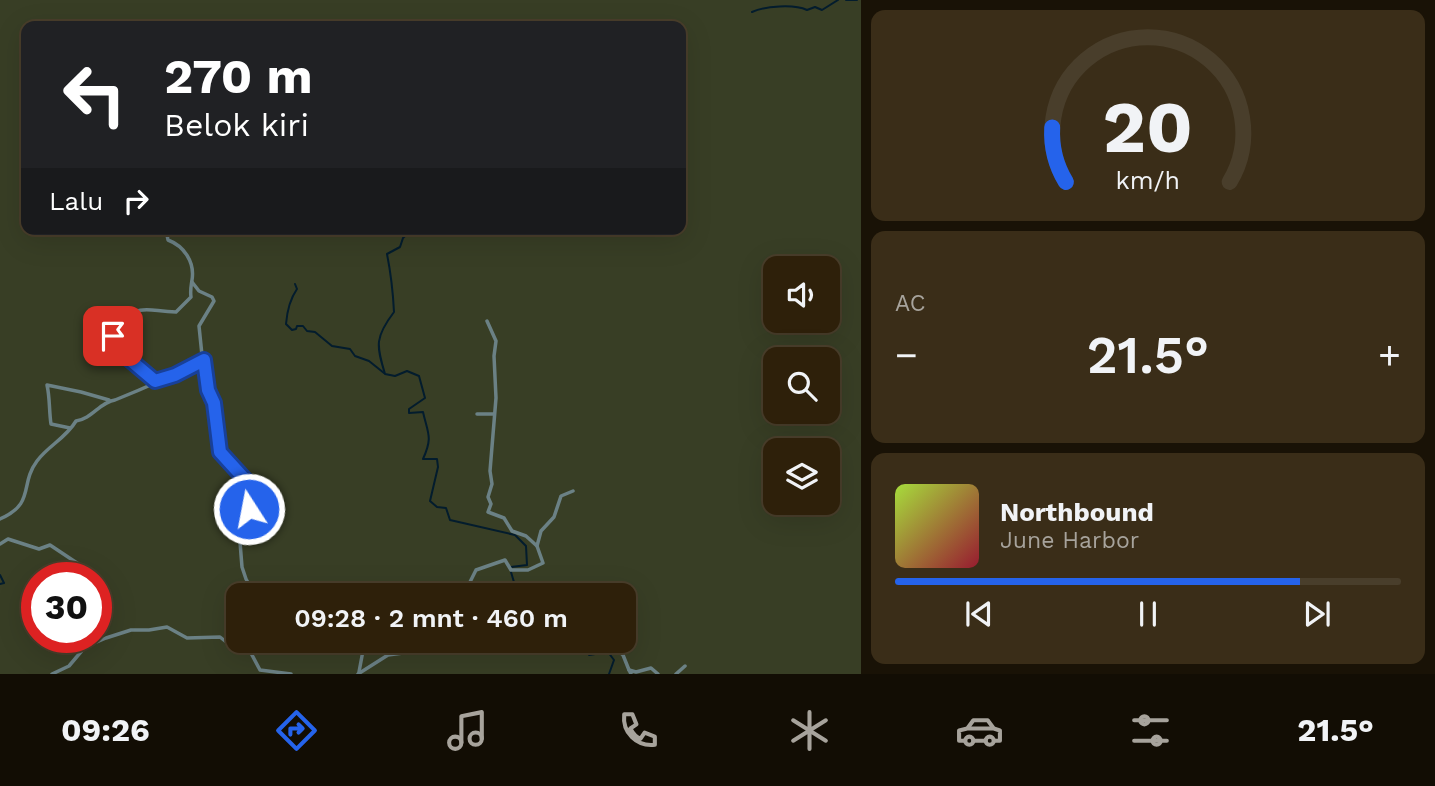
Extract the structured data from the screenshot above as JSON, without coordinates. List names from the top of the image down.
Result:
{
  "page": {
    "turn": ["270 m", "Belok kiri"],
    "then": "Lalu",
    "tile": "AC",
    "heat": ["−", "21.5°", "+"],
    "song": ["Northbound", "June Harbor"],
    "limit": "30",
    "trip": "09:28 · 2 mnt · 460 m",
    "tabs": ["09:26", "21.5°"],
    "gauge": ["20", "km/h"]
  }
}
